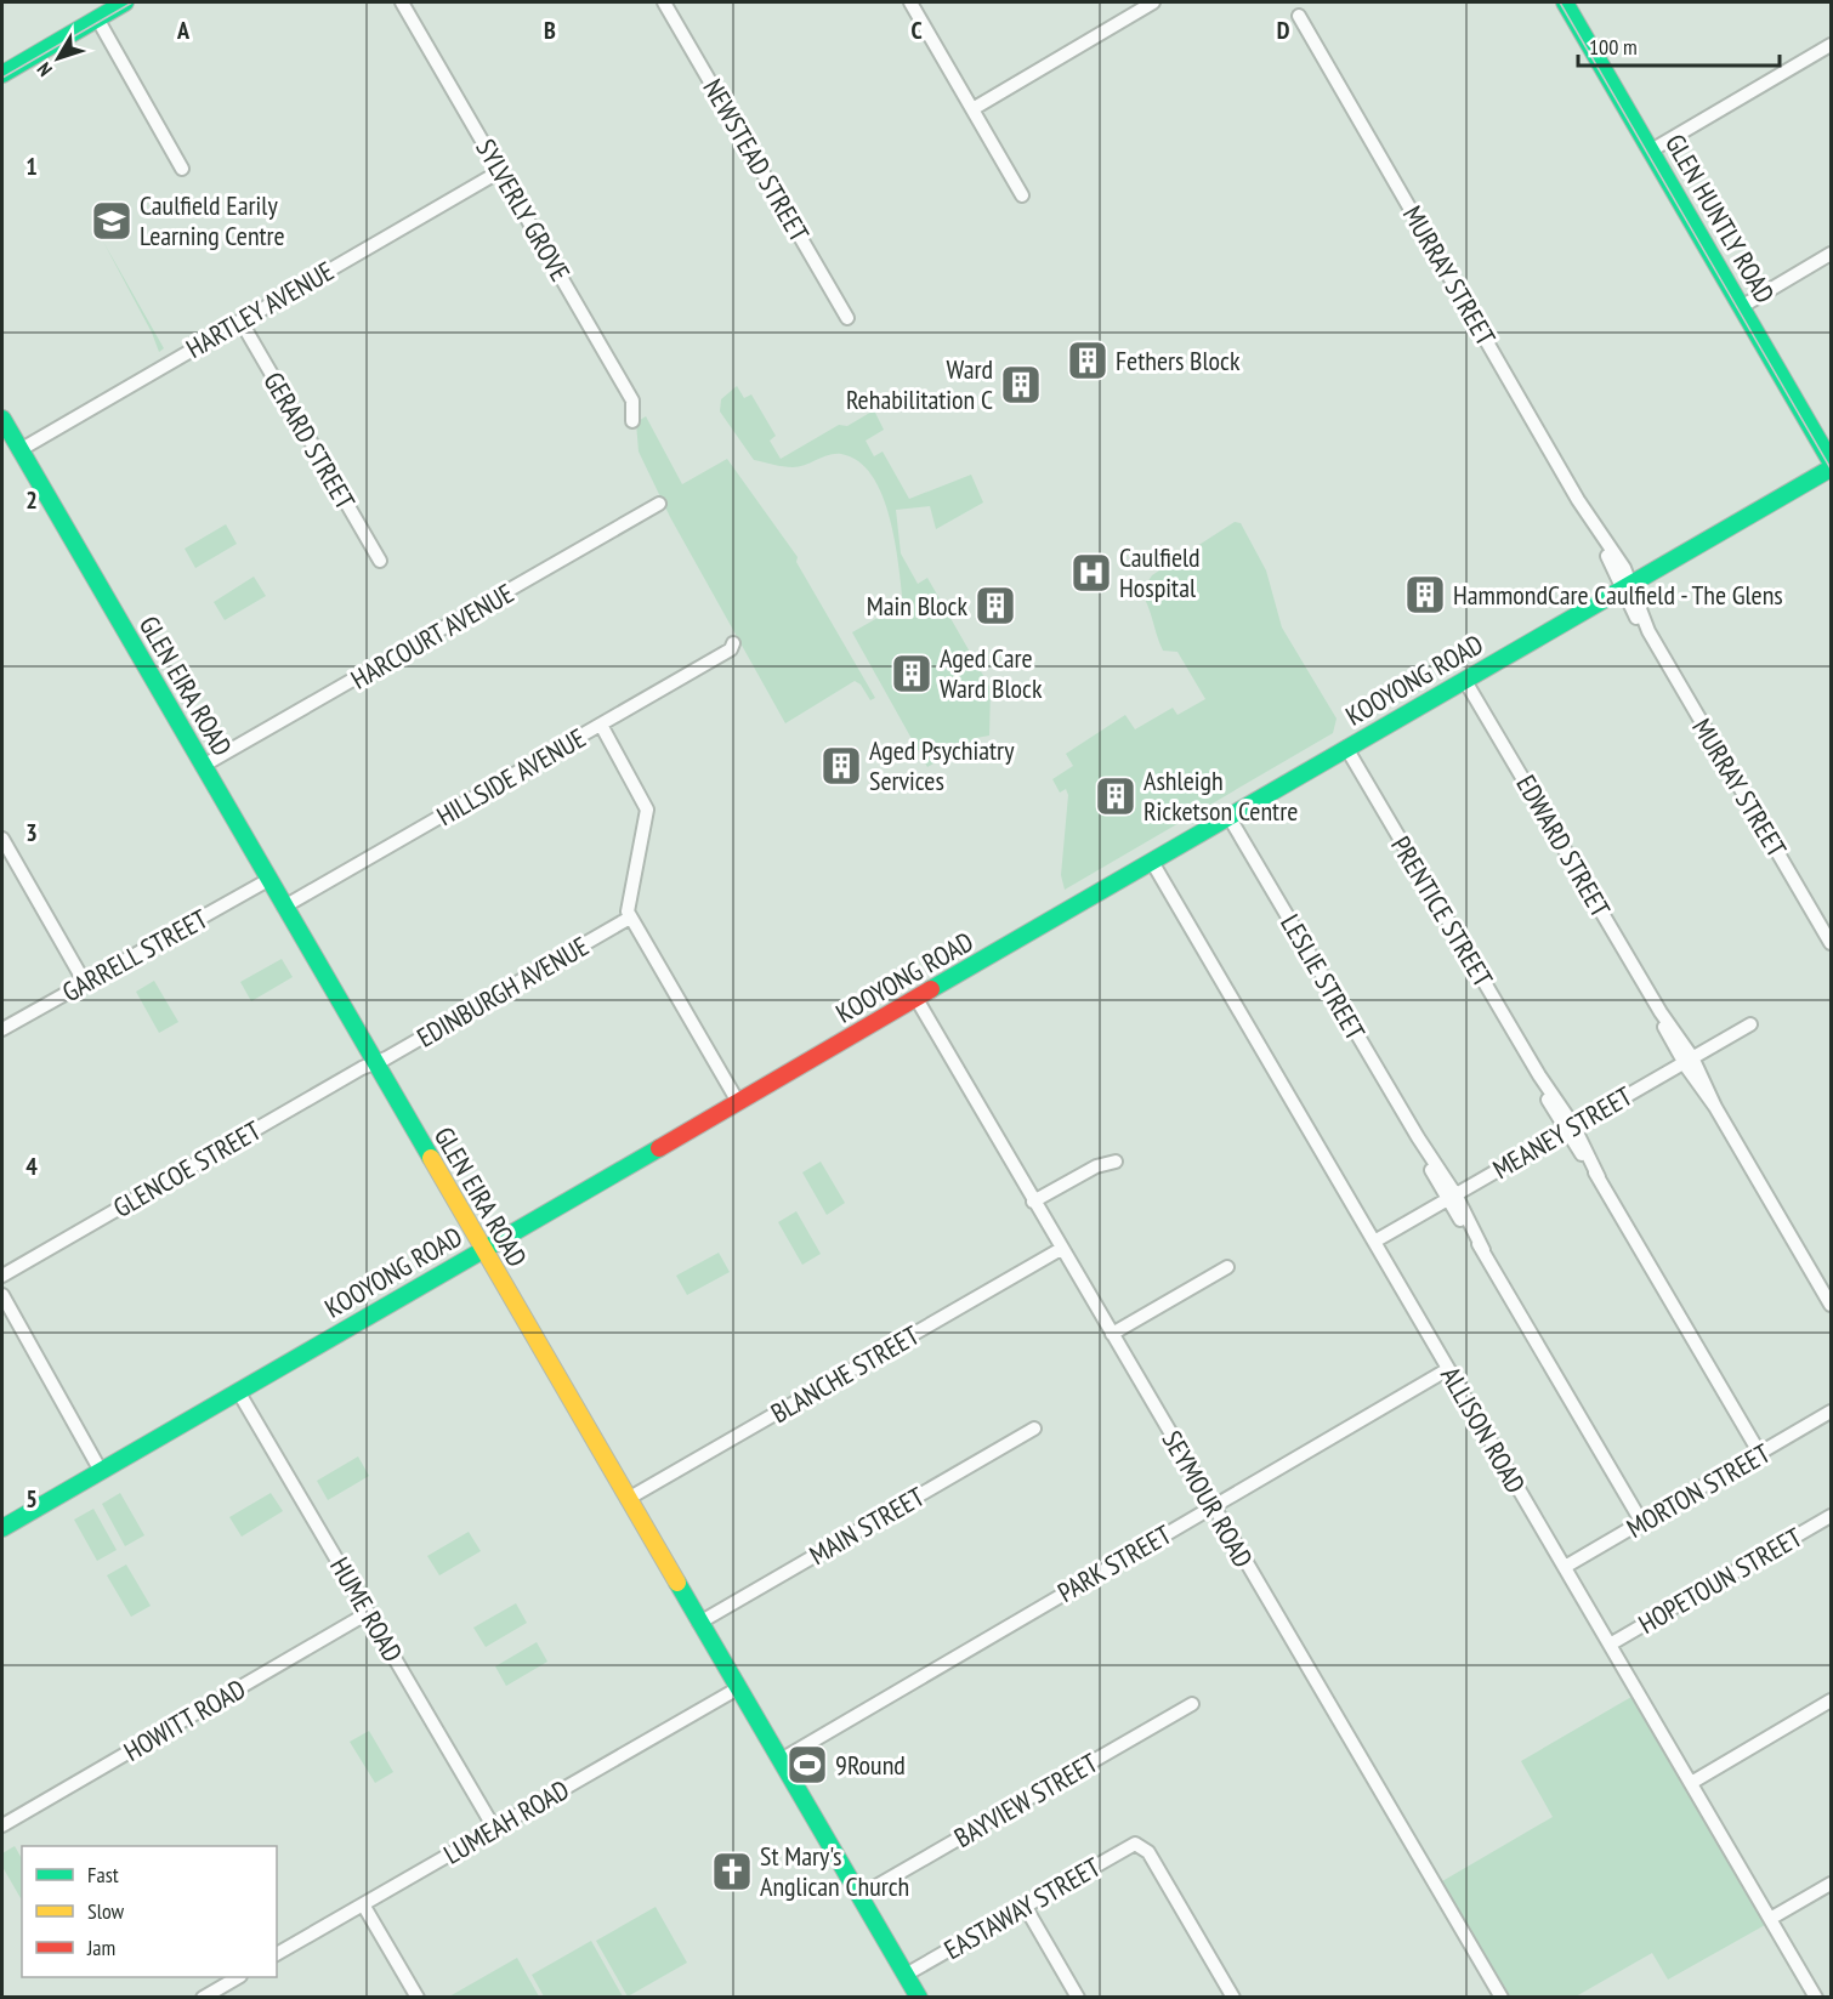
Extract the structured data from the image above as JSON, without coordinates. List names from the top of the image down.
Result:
{
  "streets": {
    "street": [
      "NEWSTEAD STREET",
      "SYLVERLY GROVE",
      "GLEN HUNTLY ROAD",
      "MURRAY STREET",
      "HARTLEY AVENUE",
      "GERARD STREET",
      "HARCOURT AVENUE",
      "KOOYONG ROAD",
      "GLEN EIRA ROAD",
      "HILLSIDE AVENUE",
      "EDWARD STREET",
      "PRENTICE STREET",
      "GARRELL STREET",
      "LESLIE STREET",
      "EDINBURGH AVENUE",
      "MEANEY STREET",
      "GLENCOE STREET",
      "BLANCHE STREET",
      "ALLISON ROAD",
      "MORTON STREET",
      "SEYMOUR ROAD",
      "MAIN STREET",
      "PARK STREET",
      "HOPETOUN STREET",
      "HUME ROAD",
      "HOWITT ROAD",
      "BAYVIEW STREET",
      "LUMEAH ROAD",
      "EASTAWAY STREET"
    ]
  },
  "crossings": [
    ["SYLVERLY GROVE", "HARTLEY AVENUE"],
    ["MURRAY STREET", "KOOYONG ROAD"],
    ["HARTLEY AVENUE", "GERARD STREET"],
    ["HARTLEY AVENUE", "GLEN EIRA ROAD"],
    ["HARCOURT AVENUE", "GLEN EIRA ROAD"],
    ["KOOYONG ROAD", "GLEN EIRA ROAD"],
    ["KOOYONG ROAD", "EDWARD STREET"],
    ["KOOYONG ROAD", "PRENTICE STREET"],
    ["KOOYONG ROAD", "LESLIE STREET"],
    ["KOOYONG ROAD", "ALLISON ROAD"],
    ["KOOYONG ROAD", "SEYMOUR ROAD"],
    ["KOOYONG ROAD", "HUME ROAD"],
    ["GLEN EIRA ROAD", "HILLSIDE AVENUE"],
    ["GLEN EIRA ROAD", "GARRELL STREET"],
    ["GLEN EIRA ROAD", "EDINBURGH AVENUE"],
    ["GLEN EIRA ROAD", "GLENCOE STREET"],
    ["GLEN EIRA ROAD", "BLANCHE STREET"],
    ["GLEN EIRA ROAD", "MAIN STREET"],
    ["GLEN EIRA ROAD", "PARK STREET"],
    ["GLEN EIRA ROAD", "BAYVIEW STREET"],
    ["GLEN EIRA ROAD", "LUMEAH ROAD"],
    ["GLEN EIRA ROAD", "EASTAWAY STREET"],
    ["EDWARD STREET", "MEANEY STREET"],
    ["PRENTICE STREET", "MEANEY STREET"],
    ["PRENTICE STREET", "MORTON STREET"],
    ["LESLIE STREET", "MEANEY STREET"],
    ["LESLIE STREET", "MORTON STREET"],
    ["EDINBURGH AVENUE", "GLENCOE STREET"],
    ["MEANEY STREET", "ALLISON ROAD"],
    ["BLANCHE STREET", "SEYMOUR ROAD"],
    ["ALLISON ROAD", "MORTON STREET"],
    ["ALLISON ROAD", "PARK STREET"],
    ["ALLISON ROAD", "HOPETOUN STREET"],
    ["SEYMOUR ROAD", "PARK STREET"],
    ["HUME ROAD", "HOWITT ROAD"],
    ["HUME ROAD", "LUMEAH ROAD"]
  ],
  "places": {
    "school or university": ["Caulfield Earily Learning Centre"],
    "building": [
      "Fethers Block",
      "Ward Rehabilitation C",
      "HammondCare Caulfield - The Glens",
      "Main Block",
      "Aged Care Ward Block",
      "Aged Psychiatry Services",
      "Ashleigh Ricketson Centre"
    ],
    "hospital": ["Caulfield Hospital"],
    "sports": ["9Round"],
    "church": ["St Mary's Anglican Church"]
  },
  "legend": ["Fast", "Slow", "Jam"],
  "scale_bar": "100 m",
  "north": "bottom left",
  "grid": {
    "columns": [
      "A",
      "B",
      "C",
      "D"
    ],
    "rows": [
      "1",
      "2",
      "3",
      "4",
      "5"
    ]
  }
}
